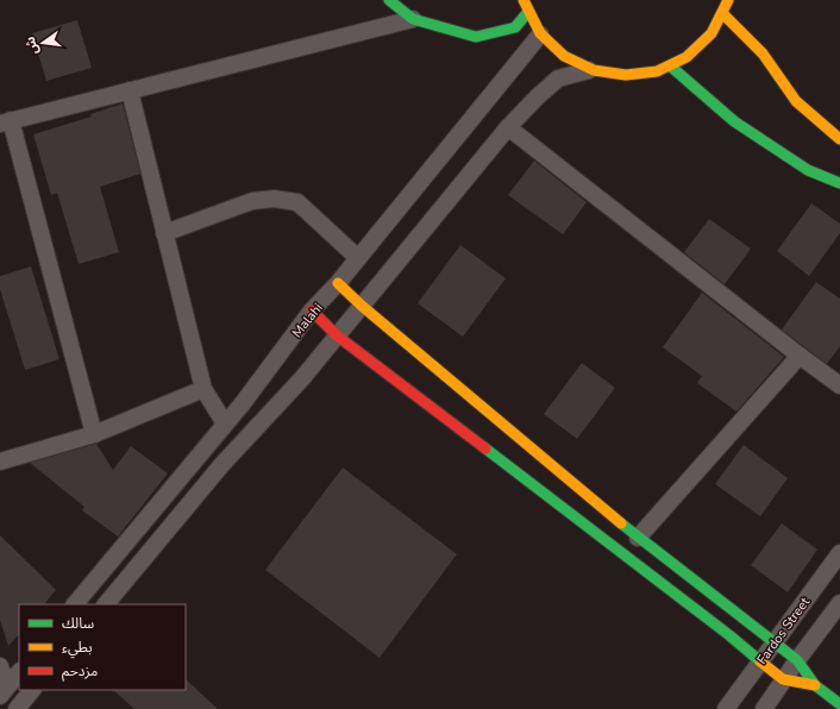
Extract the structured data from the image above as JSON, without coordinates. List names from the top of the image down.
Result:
{
  "streets": {
    "street": ["Malahi", "Fardos Street"]
  },
  "legend": ["سالك", "بطيء", "مزدحم"],
  "north": "left"
}
